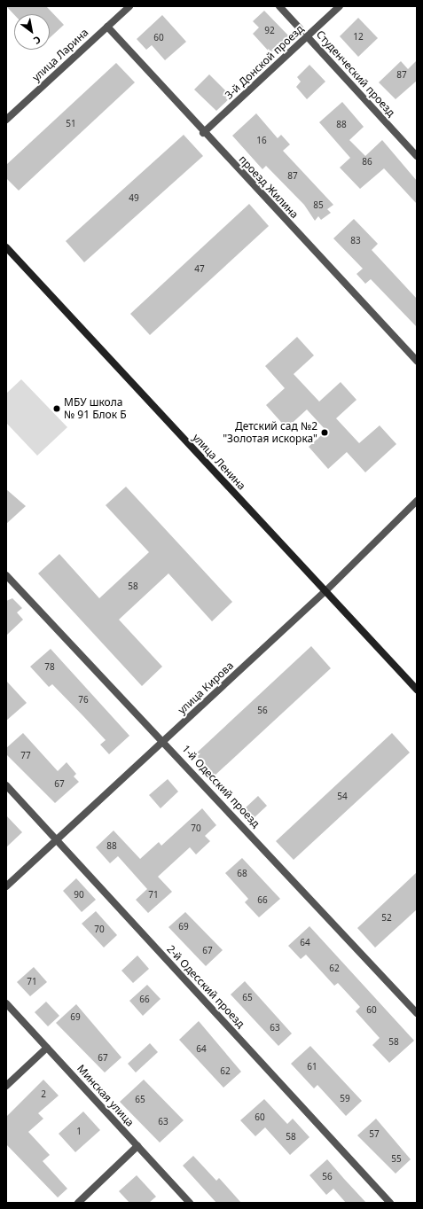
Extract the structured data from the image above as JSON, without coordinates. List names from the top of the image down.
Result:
{
  "streets": {
    "main road": ["улица Ленина"],
    "street": [
      "улица Ларина",
      "3-й Донской проезд",
      "Студенческий проезд",
      "проезд Жилина",
      "улица Кирова",
      "1-й Одесский проезд",
      "2-й Одесский проезд",
      "Минская улица"
    ]
  },
  "crossings": [
    ["улица Ларина", "проезд Жилина"],
    ["3-й Донской проезд", "Студенческий проезд"],
    ["3-й Донской проезд", "проезд Жилина"],
    ["улица Ленина", "улица Кирова"],
    ["улица Кирова", "1-й Одесский проезд"],
    ["улица Кирова", "2-й Одесский проезд"]
  ],
  "places": ["МБУ школа № 91 Блок Б", "Детский сад №2 \"Золотая искорка\""],
  "house_numbers": [
    "92",
    "12",
    "60",
    "87",
    "51",
    "88",
    "16",
    "86",
    "87",
    "49",
    "85",
    "83",
    "47",
    "58",
    "78",
    "76",
    "56",
    "77",
    "67",
    "54",
    "70",
    "88",
    "68",
    "90",
    "71",
    "66",
    "52",
    "69",
    "70",
    "64",
    "67",
    "62",
    "71",
    "65",
    "66",
    "60",
    "69",
    "63",
    "58",
    "64",
    "67",
    "61",
    "62",
    "2",
    "59",
    "65",
    "60",
    "63",
    "1",
    "57",
    "58",
    "55",
    "56"
  ],
  "north": "bottom right"
}
